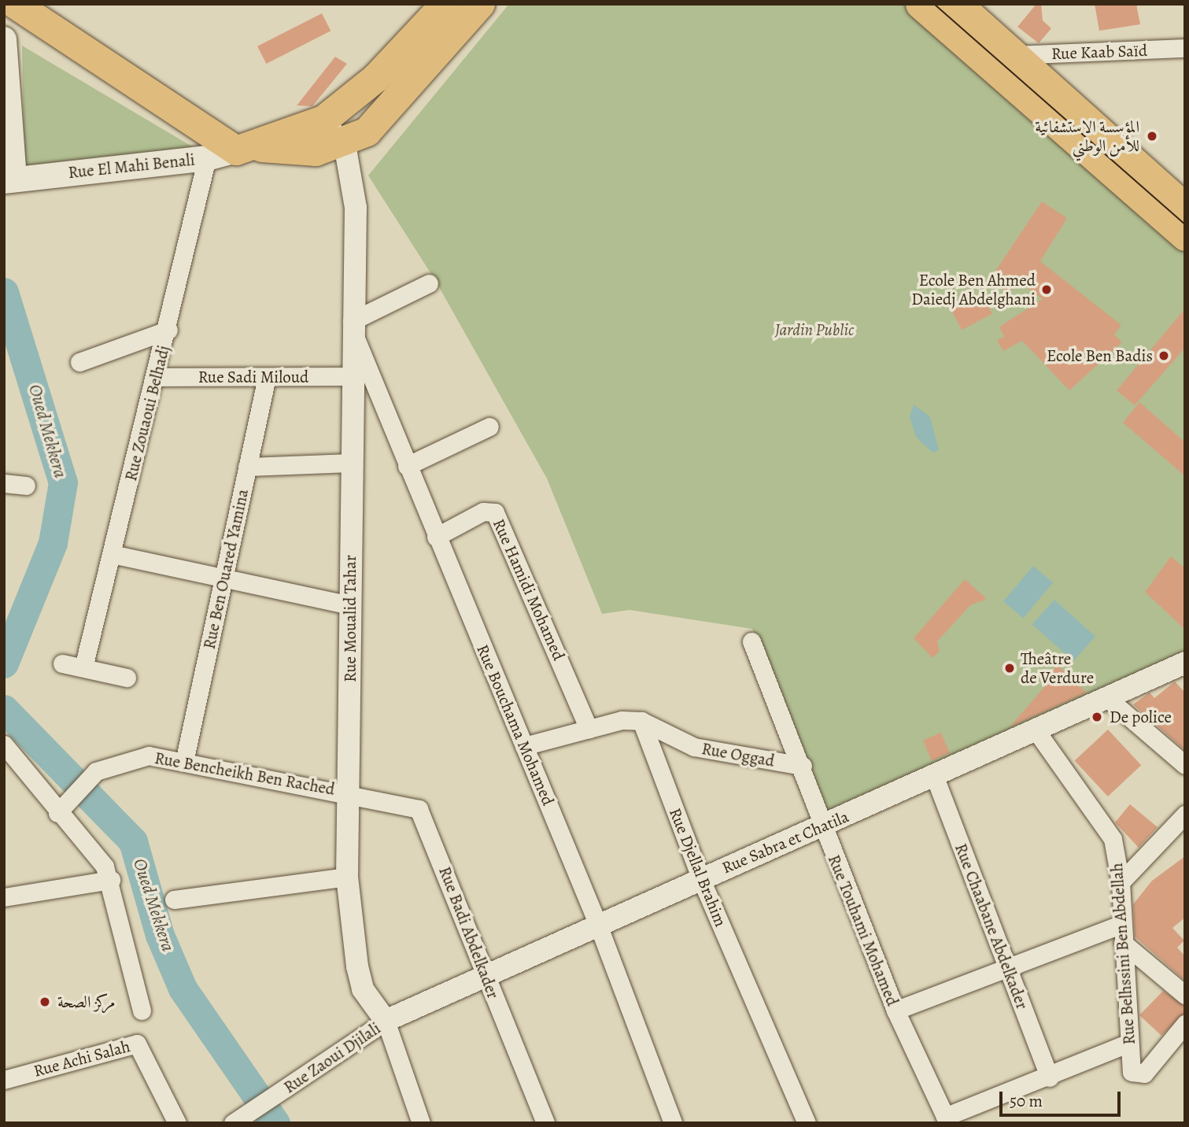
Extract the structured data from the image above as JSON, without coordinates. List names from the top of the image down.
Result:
{
  "streets": {
    "main road": ["Rue El Mahi Benali"],
    "street": [
      "Rue Kaab Saïd",
      "Rue Sadi Miloud",
      "Rue Zouaoui Belhadj",
      "Rue Ben Ouared Yamina",
      "Rue Hamidi Mohamed",
      "Rue Moualid Tahar",
      "Rue Bouchama Mohamed",
      "Rue Oggad",
      "Rue Bencheikh Ben Rached",
      "Rue Sabra et Chatila",
      "Rue Djellal Brahim",
      "Rue Chaabane Abdelkader",
      "Rue Touhami Mohamed",
      "Rue Badi Abdelkader",
      "Rue Belhssini Ben Abdellah",
      "Rue Zaoui Djilali",
      "Rue Achi Salah"
    ]
  },
  "crossings": [
    ["Rue El Mahi Benali", "Rue Zouaoui Belhadj"],
    ["Rue Sadi Miloud", "Rue Zouaoui Belhadj"],
    ["Rue Sadi Miloud", "Rue Ben Ouared Yamina"],
    ["Rue Sadi Miloud", "Rue Moualid Tahar"],
    ["Rue Ben Ouared Yamina", "Rue Bencheikh Ben Rached"],
    ["Rue Hamidi Mohamed", "Rue Bouchama Mohamed"],
    ["Rue Moualid Tahar", "Rue Bouchama Mohamed"],
    ["Rue Moualid Tahar", "Rue Bencheikh Ben Rached"],
    ["Rue Moualid Tahar", "Rue Sabra et Chatila"],
    ["Rue Moualid Tahar", "Rue Badi Abdelkader"],
    ["Rue Moualid Tahar", "Rue Zaoui Djilali"],
    ["Rue Bouchama Mohamed", "Rue Sabra et Chatila"],
    ["Rue Oggad", "Rue Djellal Brahim"],
    ["Rue Oggad", "Rue Touhami Mohamed"],
    ["Rue Bencheikh Ben Rached", "Rue Badi Abdelkader"],
    ["Rue Sabra et Chatila", "Rue Djellal Brahim"],
    ["Rue Sabra et Chatila", "Rue Chaabane Abdelkader"],
    ["Rue Sabra et Chatila", "Rue Touhami Mohamed"],
    ["Rue Sabra et Chatila", "Rue Badi Abdelkader"],
    ["Rue Sabra et Chatila", "Rue Belhssini Ben Abdellah"],
    ["Rue Sabra et Chatila", "Rue Zaoui Djilali"]
  ],
  "water": ["Oued Mekkera"],
  "parks": ["Jardin Public"],
  "places": [
    "المؤسسة الاستشفائية للأمن الوطني",
    "Ecole Ben Ahmed Daiedj Abdelghani",
    "Ecole Ben Badis",
    "Theâtre de Verdure",
    "De police",
    "مركز الصحة"
  ],
  "scale_bar": "50 m"
}
